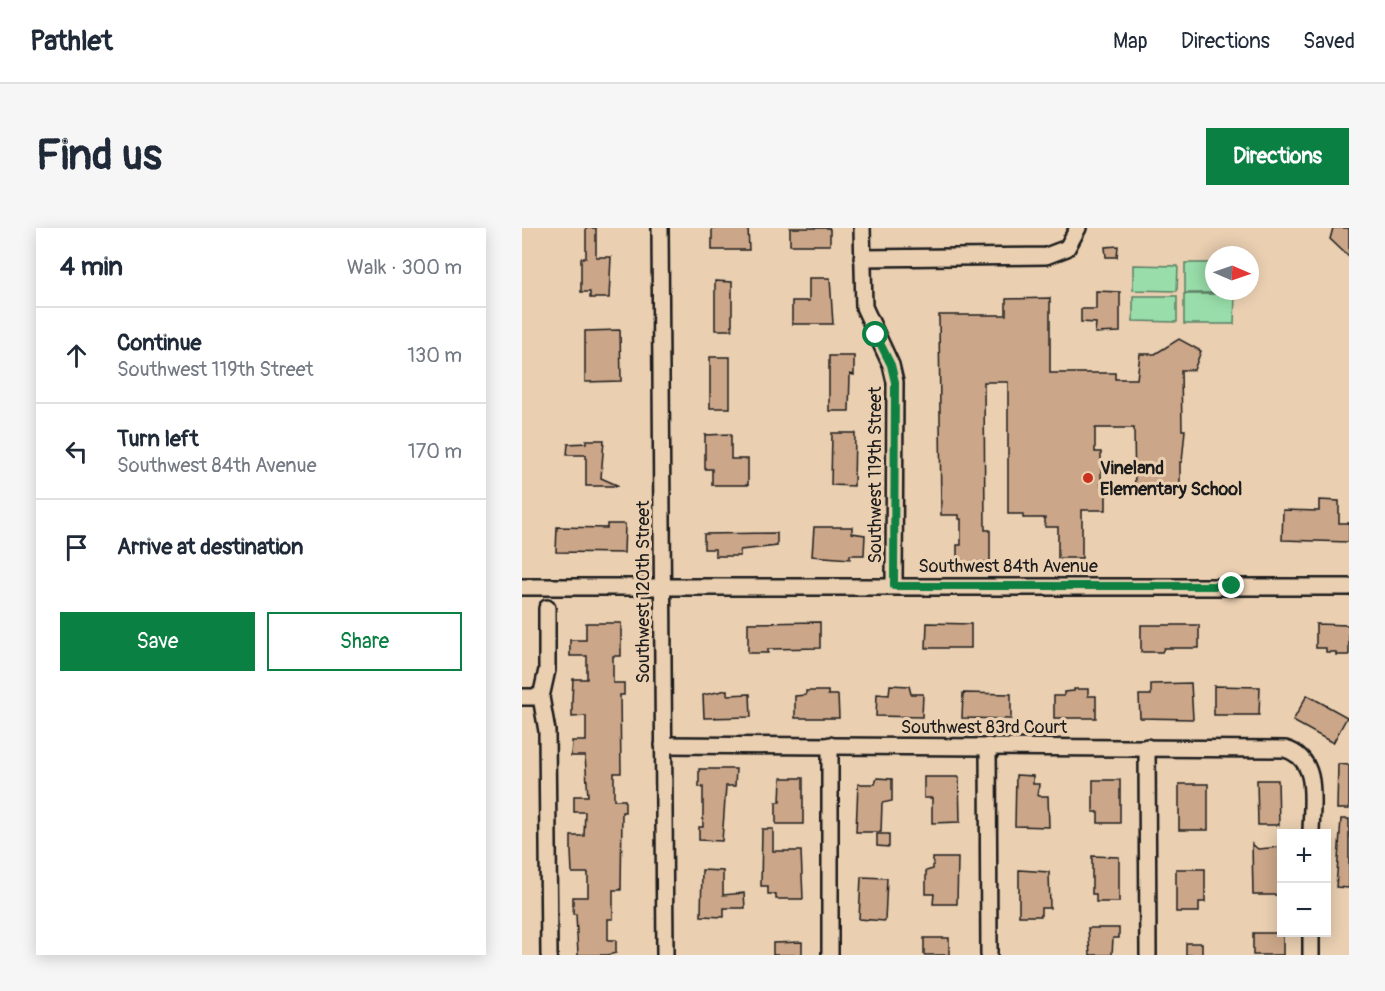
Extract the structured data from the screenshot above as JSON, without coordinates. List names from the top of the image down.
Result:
{
  "streets": {
    "street": [
      "Southwest 119th Street",
      "Southwest 84th Avenue",
      "Southwest 120th Street",
      "Southwest 83rd Court"
    ]
  },
  "crossings": [
    ["Southwest 119th Street", "Southwest 84th Avenue"],
    ["Southwest 84th Avenue", "Southwest 120th Street"],
    ["Southwest 120th Street", "Southwest 83rd Court"]
  ],
  "places": ["Vineland Elementary School"],
  "north": "right",
  "page": {
    "header": "Pathlet",
    "nav": ["Map", "Directions", "Saved"],
    "buttons": [
      "Directions",
      ["Save", "Share"]
    ],
    "title": "Find us",
    "heading": ["4 min", "Walk · 300 m"],
    "list": [
      ["Continue", "Southwest 119th Street", "130 m"],
      ["Turn left", "Southwest 84th Avenue", "170 m"],
      "Arrive at destination"
    ],
    "map_buttons": ["+", "−"]
  }
}
